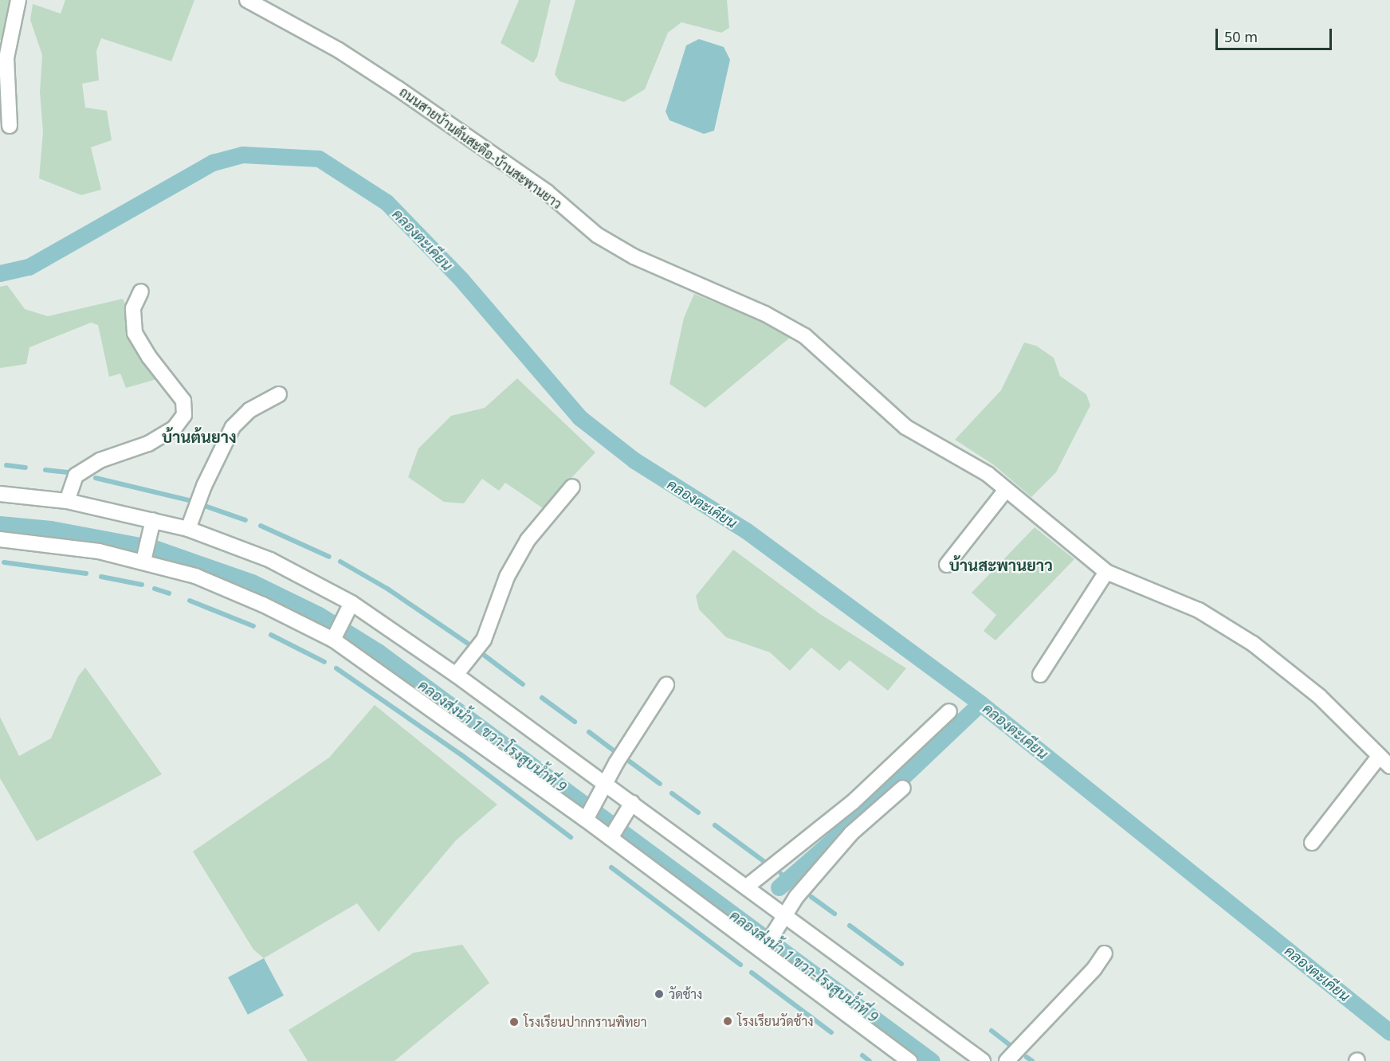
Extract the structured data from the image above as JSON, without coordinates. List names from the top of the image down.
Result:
{
  "streets": {
    "street": ["ถนนสายบ้านต้นสะตือ-บ้านสะพานยาว"]
  },
  "districts": ["บ้านต้นยาง", "บ้านสะพานยาว"],
  "water": ["คลองตะเคียน", "คลองส่งน้ำ 1 ขวา-โรงสูบน้ำที่ 9"],
  "places": ["วัดช้าง", "โรงเรียนวัดช้าง", "โรงเรียนปากกรานพิทยา"],
  "scale_bar": "50 m"
}
